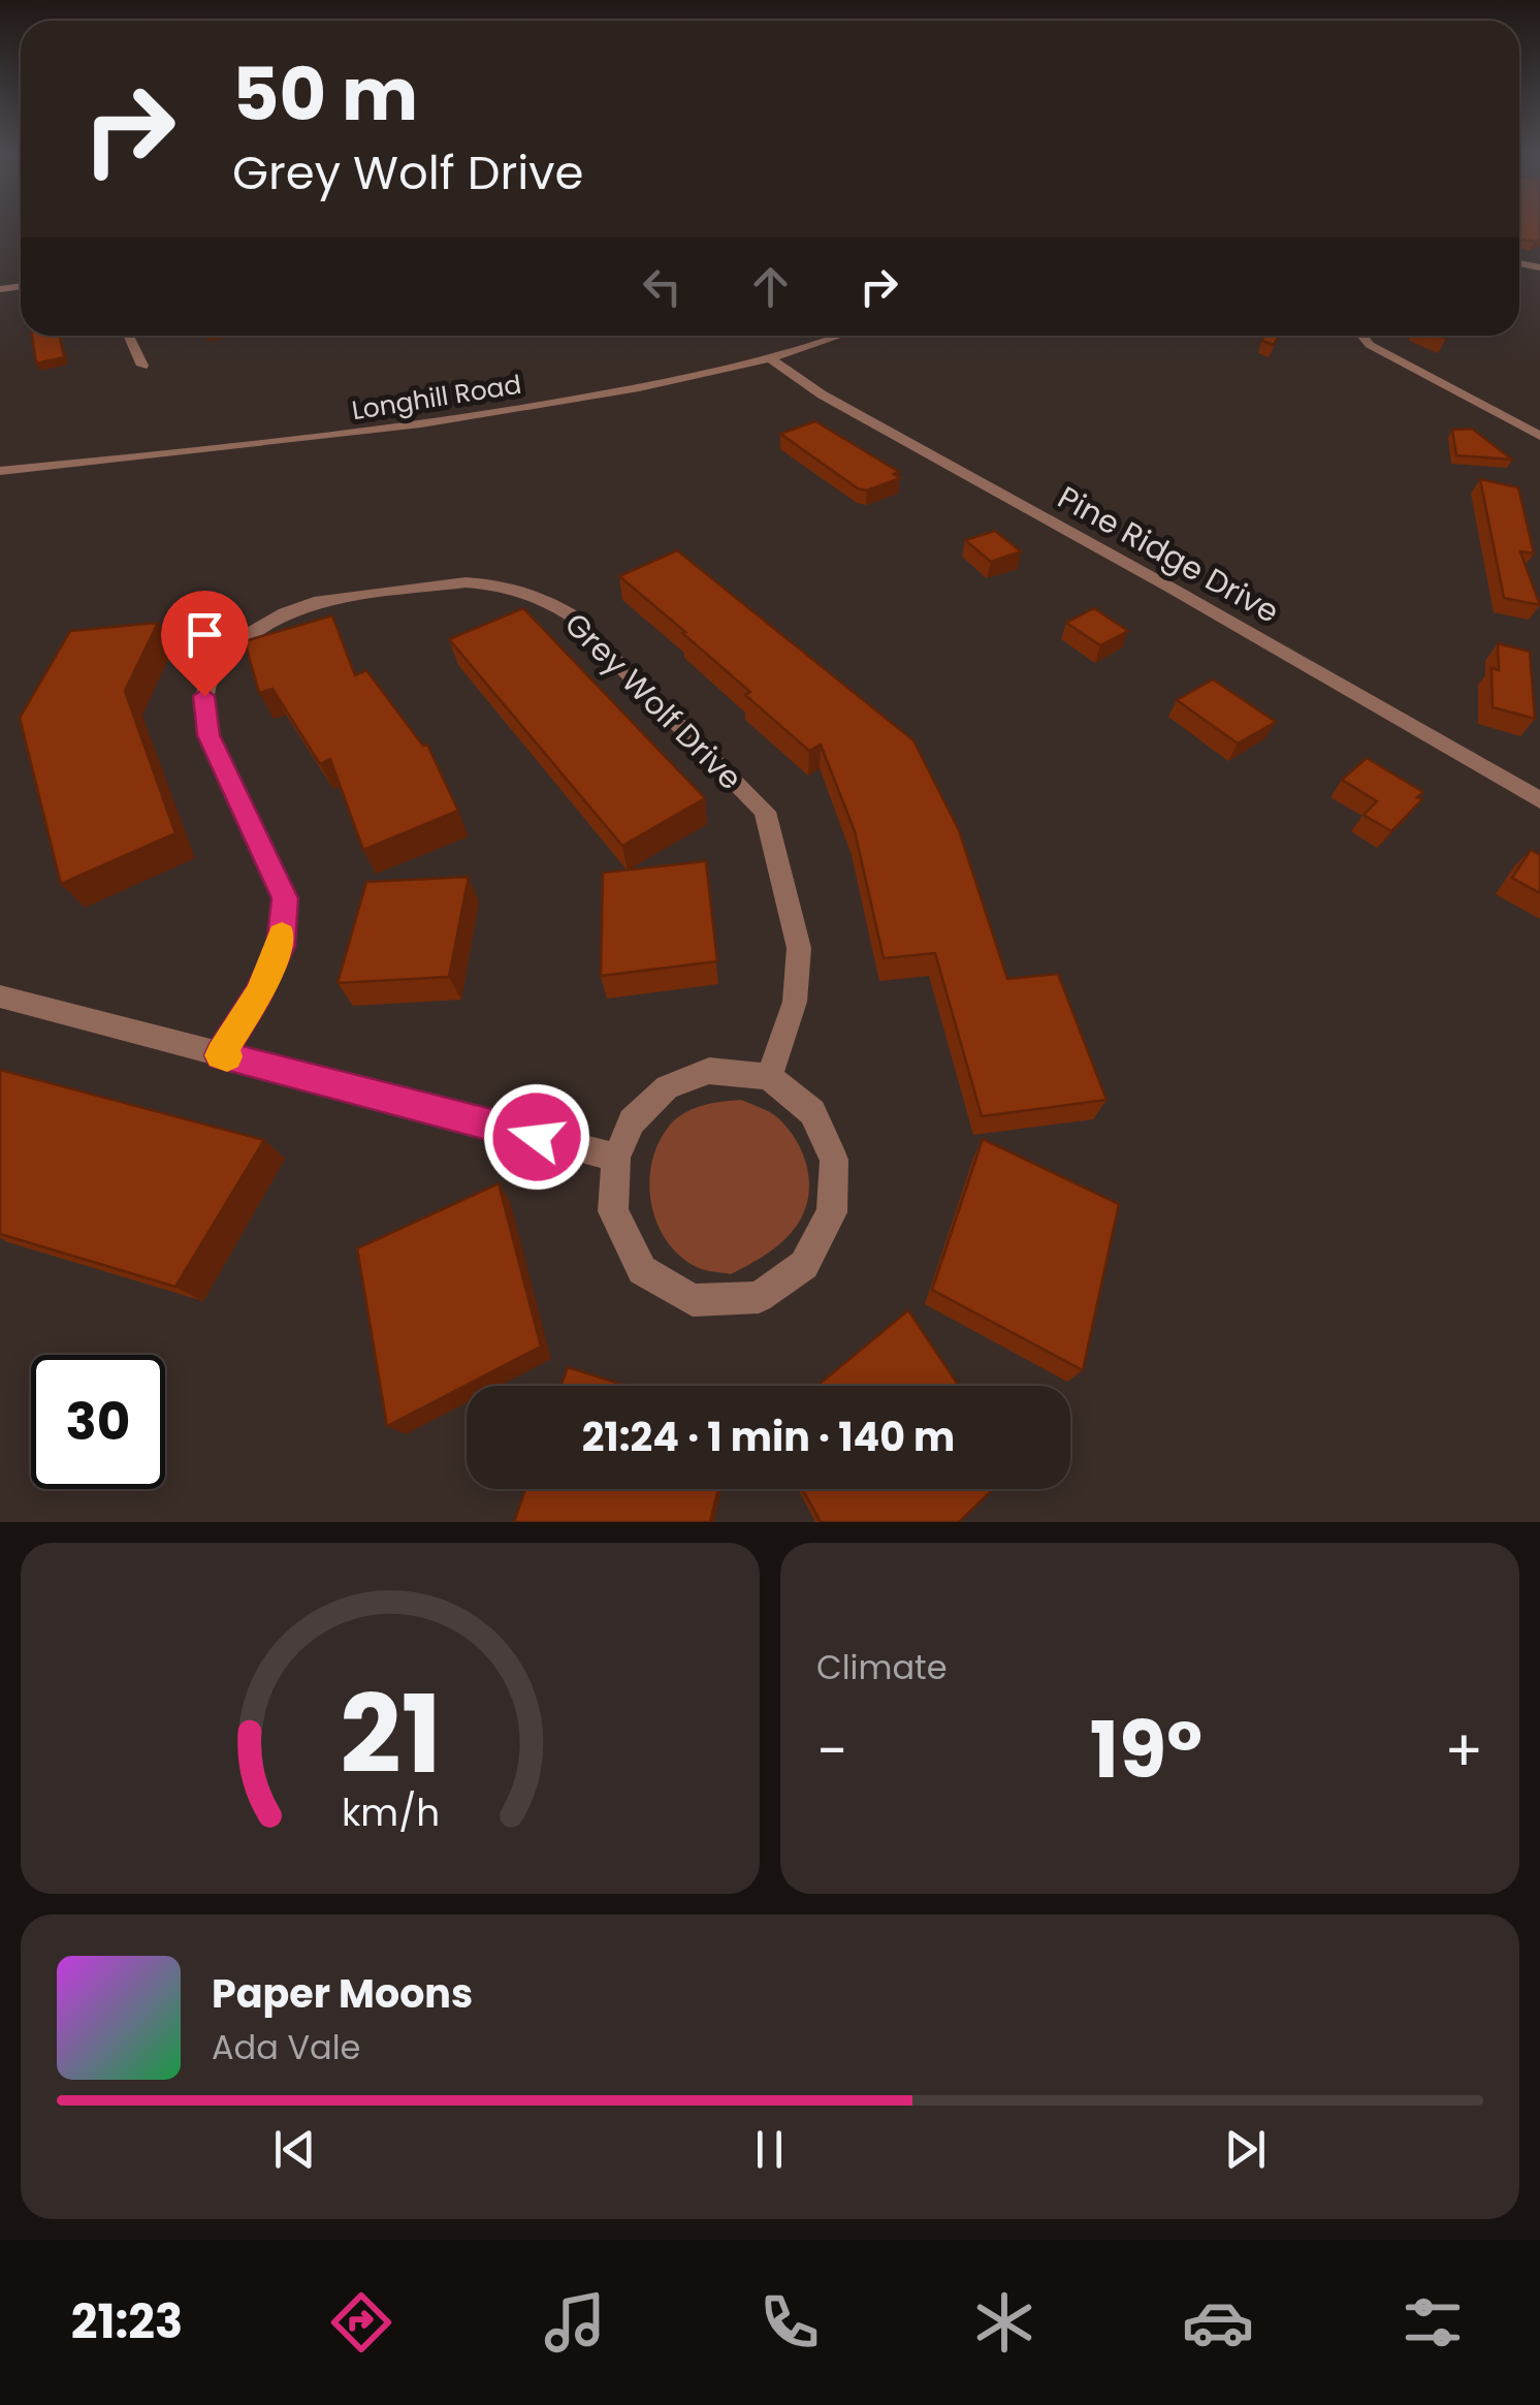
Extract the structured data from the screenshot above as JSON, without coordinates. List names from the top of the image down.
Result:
{
  "streets": {
    "street": ["Longhill Road", "Pine Ridge Drive", "Grey Wolf Drive"]
  },
  "crossings": [
    ["Longhill Road", "Pine Ridge Drive"]
  ],
  "page": {
    "turn": ["50 m", "Grey Wolf Drive"],
    "limit": "30",
    "trip": "21:24 · 1 min · 140 m",
    "tile": "Climate",
    "heat": ["−", "19°", "+"],
    "song": ["Paper Moons", "Ada Vale"],
    "tabs": "21:23",
    "gauge": ["21", "km/h"]
  }
}
